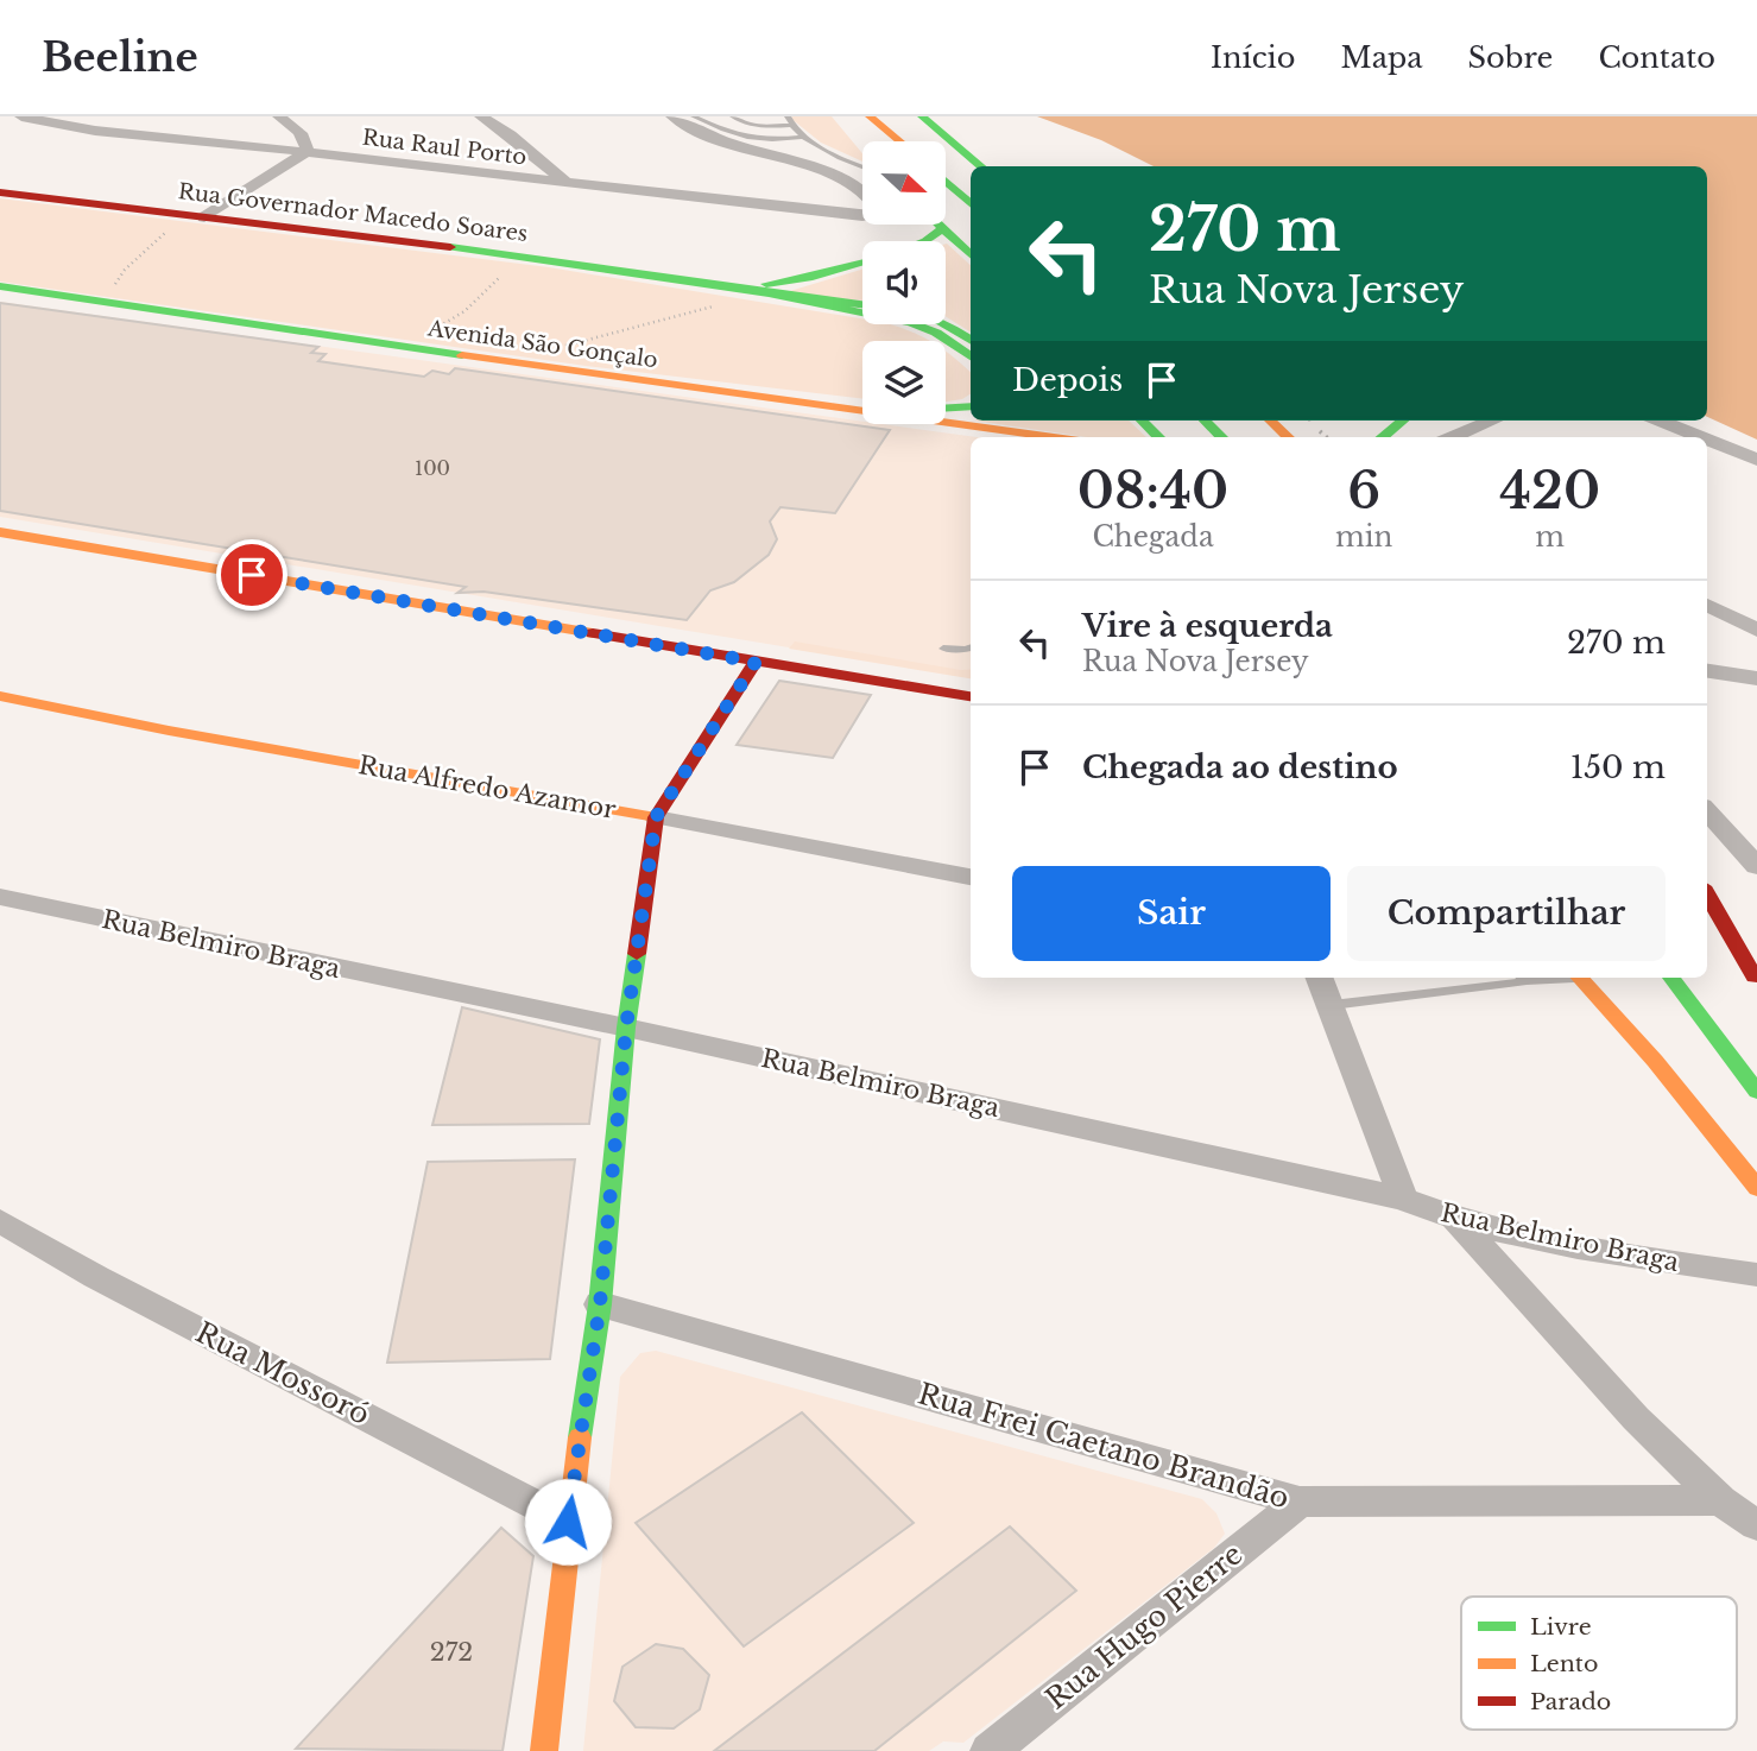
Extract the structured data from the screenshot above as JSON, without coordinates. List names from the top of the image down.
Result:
{
  "streets": {
    "main road": ["Rua Governador Macedo Soares", "Avenida São Gonçalo", "Rua Alfredo Azamor"],
    "street": [
      "Rua Raul Porto",
      "Rua Belmiro Braga",
      "Rua Mossoró",
      "Rua Frei Caetano Brandão",
      "Rua Hugo Pierre"
    ]
  },
  "crossings": [
    ["Rua Frei Caetano Brandão", "Rua Hugo Pierre"]
  ],
  "house_numbers": ["100", "272"],
  "legend": ["Livre", "Lento", "Parado"],
  "north": "right",
  "page": {
    "header": "Beeline",
    "nav": [
      "Início",
      "Mapa",
      "Sobre",
      "Contato"
    ],
    "turn": ["270 m", "Rua Nova Jersey"],
    "then": "Depois",
    "eta": [
      "08:40",
      "Chegada",
      "6",
      "min",
      "420",
      "m"
    ],
    "list": [
      {
        "name": "Vire à esquerda",
        "note": "Rua Nova Jersey",
        "value": "270 m"
      },
      {
        "name": "Chegada ao destino",
        "value": "150 m"
      }
    ],
    "buttons": ["Sair", "Compartilhar"]
  }
}
